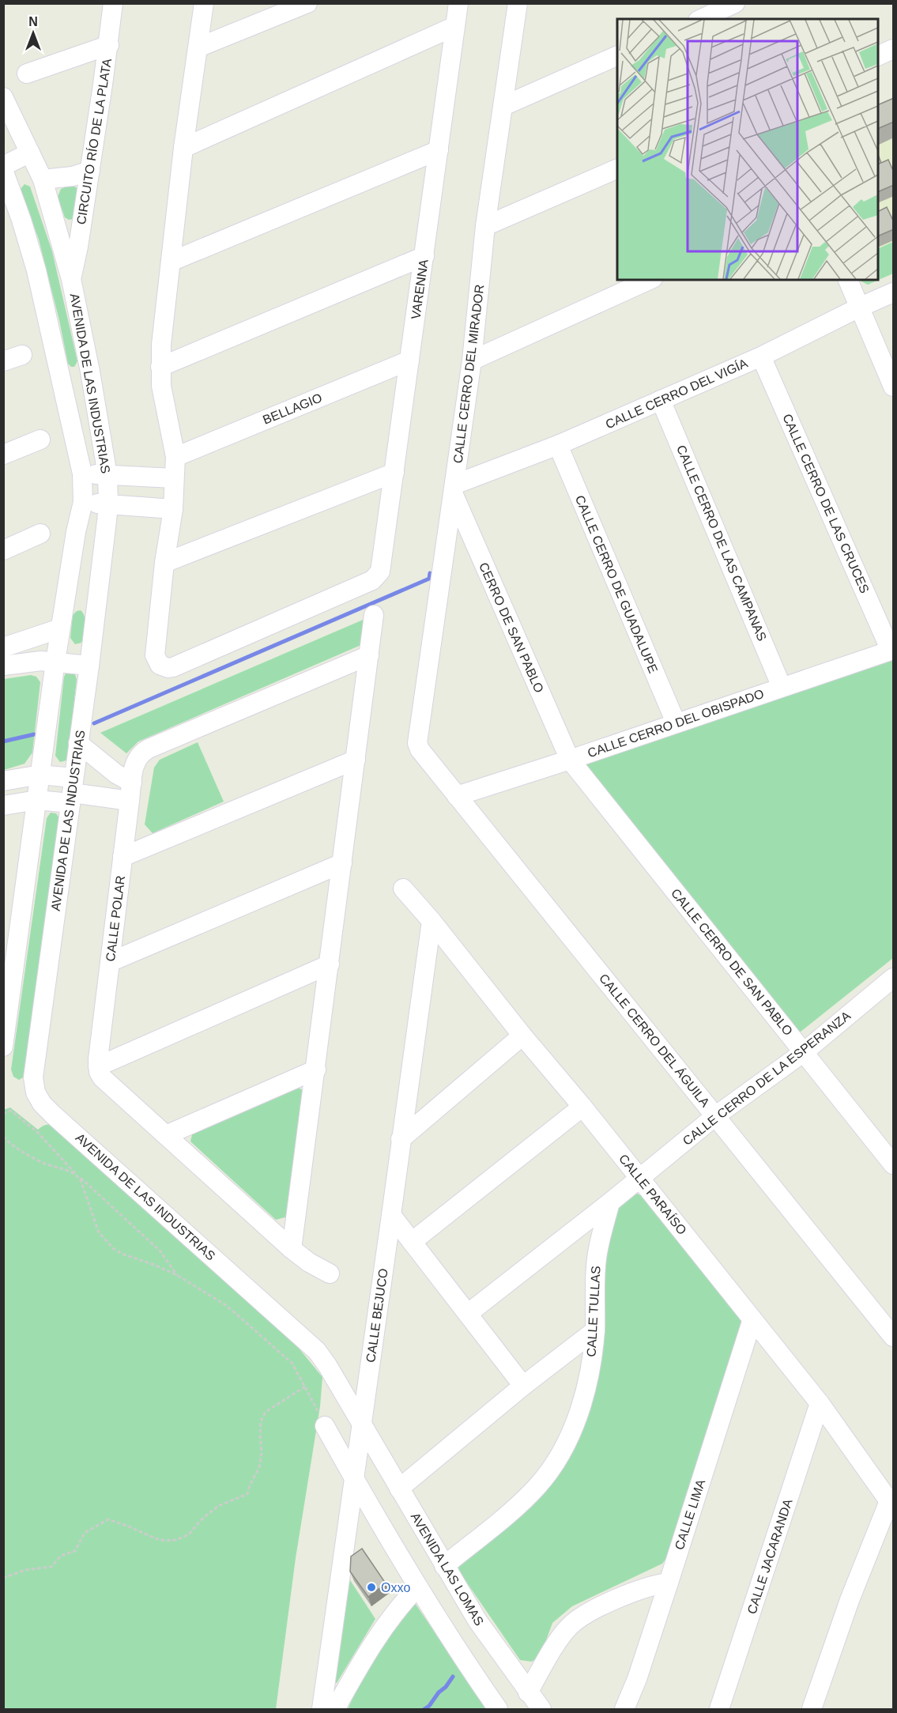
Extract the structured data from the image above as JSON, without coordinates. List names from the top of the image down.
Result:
{
  "streets": {
    "street": [
      "CIRCUITO RÍO DE LA PLATA",
      "VARENNA",
      "CALLE CERRO DEL MIRADOR",
      "AVENIDA DE LAS INDUSTRIAS",
      "CALLE CERRO DEL VIGÍA",
      "BELLAGIO",
      "CALLE CERRO DE LAS CRUCES",
      "CALLE CERRO DE LAS CAMPANAS",
      "CALLE CERRO DE GUADALUPE",
      "CERRO DE SAN PABLO",
      "CALLE CERRO DEL OBISPADO",
      "CALLE POLAR",
      "CALLE CERRO DE SAN PABLO",
      "CALLE CERRO DEL ÁGUILA",
      "CALLE CERRO DE LA ESPERANZA",
      "CALLE PARAÍSO",
      "CALLE TULLAS",
      "CALLE BEJUCO",
      "CALLE LIMA",
      "CALLE JACARANDA",
      "AVENIDA LAS LOMAS"
    ]
  },
  "crossings": [
    ["CIRCUITO RÍO DE LA PLATA", "AVENIDA DE LAS INDUSTRIAS"],
    ["VARENNA", "BELLAGIO"],
    ["CALLE CERRO DEL MIRADOR", "CALLE CERRO DEL VIGÍA"],
    ["CALLE CERRO DEL MIRADOR", "CERRO DE SAN PABLO"],
    ["CALLE CERRO DEL MIRADOR", "CALLE CERRO DEL ÁGUILA"],
    ["AVENIDA DE LAS INDUSTRIAS", "CALLE BEJUCO"],
    ["AVENIDA DE LAS INDUSTRIAS", "AVENIDA LAS LOMAS"],
    ["CALLE CERRO DEL VIGÍA", "CALLE CERRO DE LAS CRUCES"],
    ["CALLE CERRO DEL VIGÍA", "CALLE CERRO DE LAS CAMPANAS"],
    ["CALLE CERRO DEL VIGÍA", "CALLE CERRO DE GUADALUPE"],
    ["CALLE CERRO DEL VIGÍA", "CERRO DE SAN PABLO"],
    ["CALLE CERRO DE LAS CRUCES", "CALLE CERRO DEL OBISPADO"],
    ["CALLE CERRO DE LAS CAMPANAS", "CALLE CERRO DEL OBISPADO"],
    ["CALLE CERRO DE GUADALUPE", "CALLE CERRO DEL OBISPADO"],
    ["CERRO DE SAN PABLO", "CALLE CERRO DEL OBISPADO"],
    ["CERRO DE SAN PABLO", "CALLE CERRO DE SAN PABLO"],
    ["CALLE CERRO DEL OBISPADO", "CALLE CERRO DE SAN PABLO"],
    ["CALLE CERRO DEL OBISPADO", "CALLE CERRO DEL ÁGUILA"],
    ["CALLE CERRO DE SAN PABLO", "CALLE CERRO DE LA ESPERANZA"],
    ["CALLE CERRO DEL ÁGUILA", "CALLE CERRO DE LA ESPERANZA"],
    ["CALLE CERRO DE LA ESPERANZA", "CALLE PARAÍSO"],
    ["CALLE CERRO DE LA ESPERANZA", "CALLE TULLAS"],
    ["CALLE PARAÍSO", "CALLE BEJUCO"],
    ["CALLE PARAÍSO", "CALLE LIMA"],
    ["CALLE PARAÍSO", "CALLE JACARANDA"],
    ["CALLE TULLAS", "AVENIDA LAS LOMAS"],
    ["CALLE BEJUCO", "AVENIDA LAS LOMAS"]
  ],
  "places": ["Oxxo"],
  "north": "top"
}
